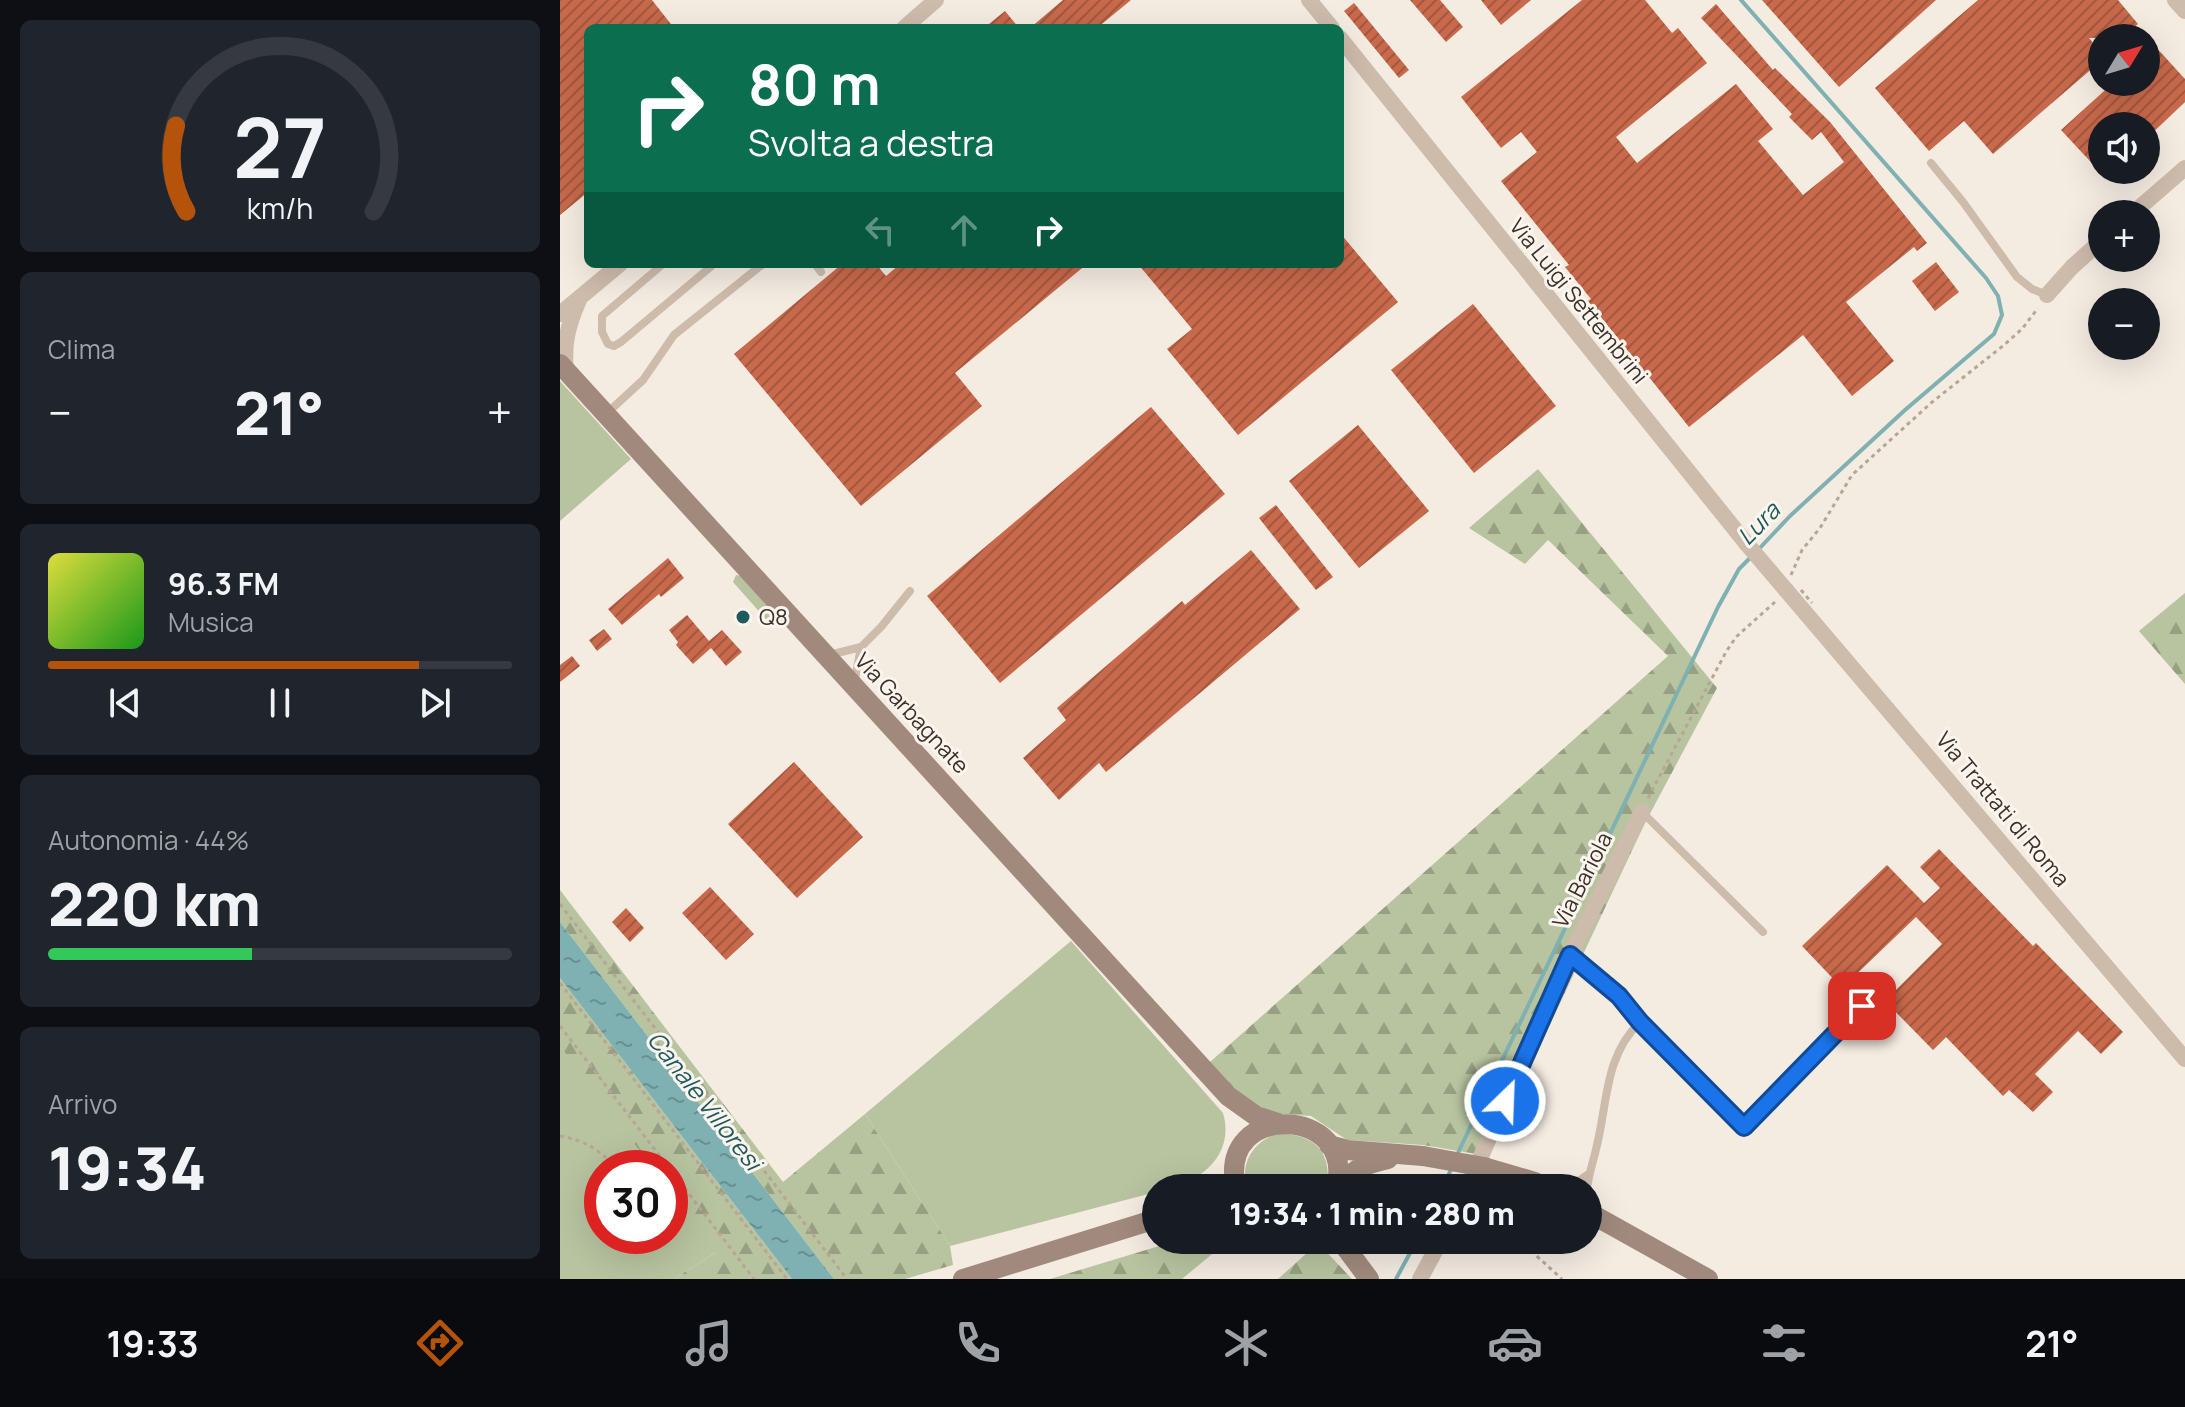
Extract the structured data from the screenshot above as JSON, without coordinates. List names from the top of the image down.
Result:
{
  "streets": {
    "street": [
      "Via Luigi Settembrini",
      "Via Garbagnate",
      "Via Trattati di Roma",
      "Via Bariola"
    ]
  },
  "crossings": [
    ["Via Luigi Settembrini", "Via Trattati di Roma"]
  ],
  "water": ["Lura", "Canale Villoresi"],
  "places": ["Q8"],
  "north": "top right",
  "page": {
    "map_buttons": ["+", "−"],
    "turn": ["80 m", "Svolta a destra"],
    "tile": [
      "Clima",
      ["Autonomia · 44%", "220 km"],
      ["Arrivo", "19:34"]
    ],
    "heat": ["−", "21°", "+"],
    "song": ["96.3 FM", "Musica"],
    "limit": "30",
    "trip": "19:34 · 1 min · 280 m",
    "tabs": ["19:33", "21°"],
    "gauge": ["27", "km/h"]
  }
}
